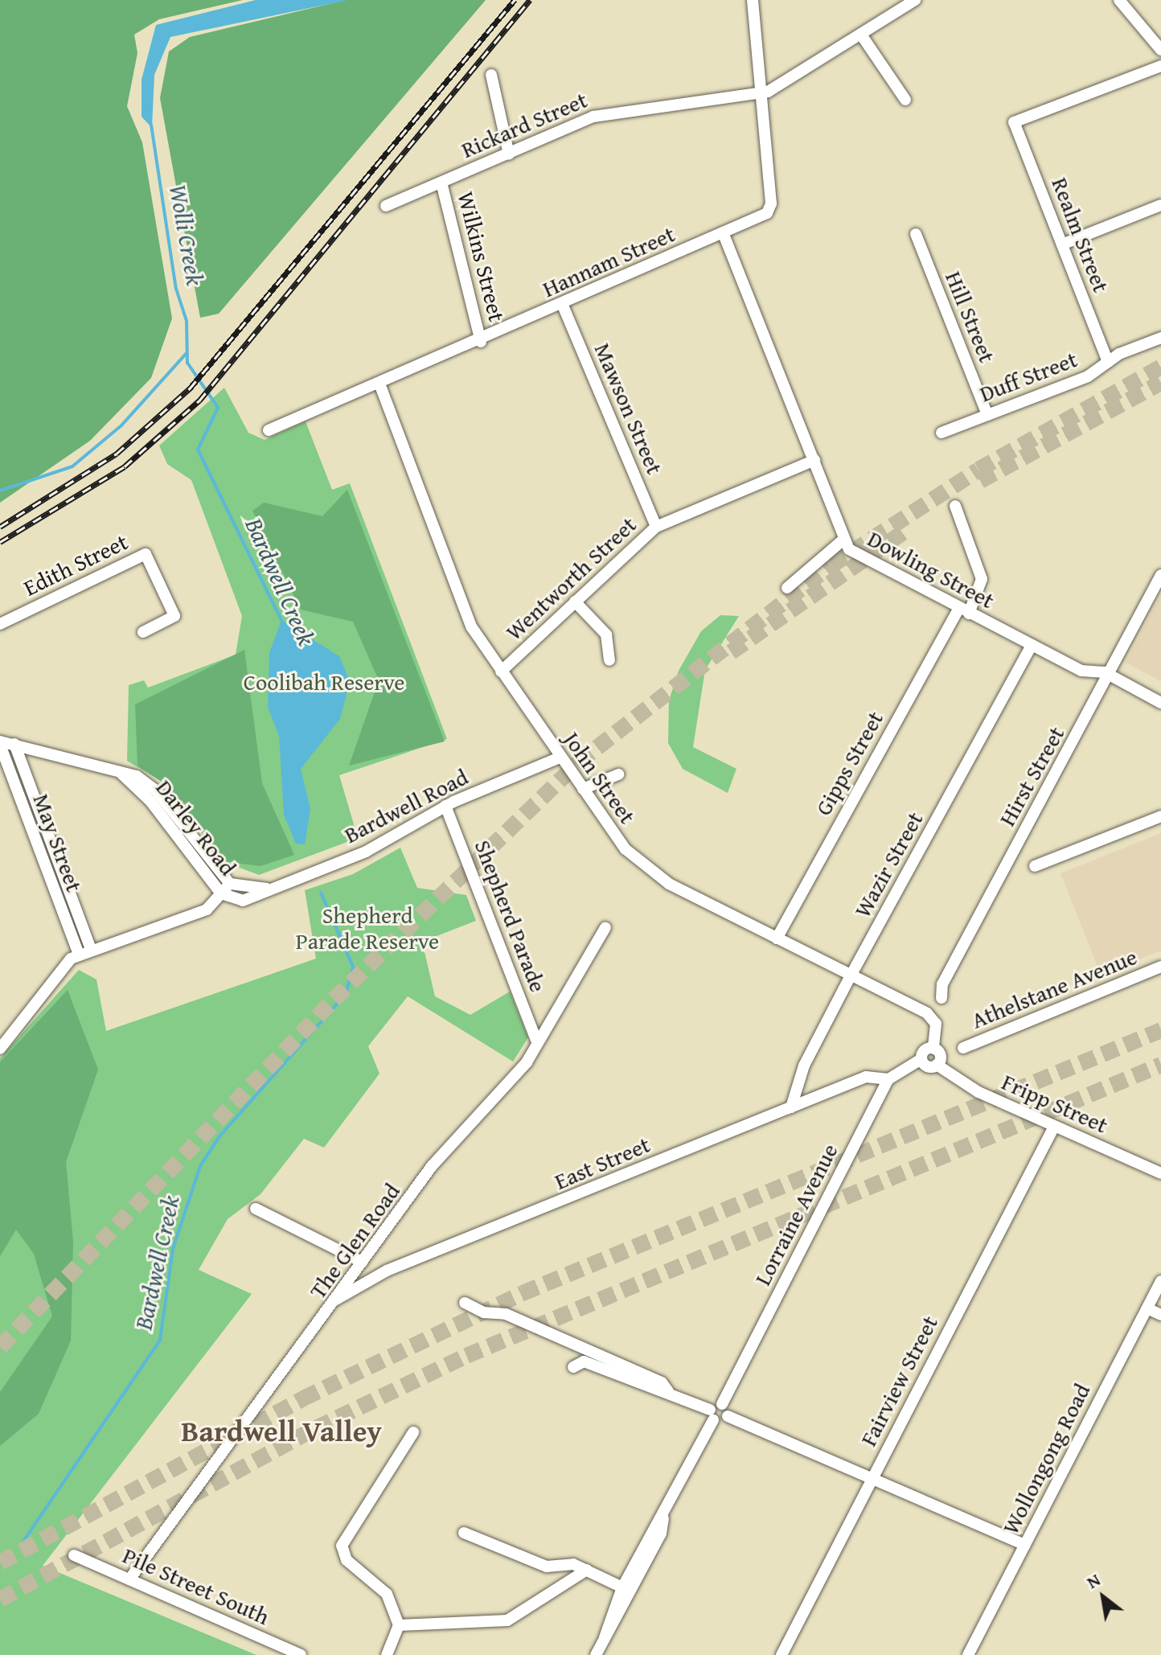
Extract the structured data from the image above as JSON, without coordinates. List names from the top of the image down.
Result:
{
  "streets": {
    "street": [
      "Rickard Street",
      "Realm Street",
      "Wilkins Street",
      "Hannam Street",
      "Hill Street",
      "Duff Street",
      "Mawson Street",
      "Edith Street",
      "Dowling Street",
      "Wentworth Street",
      "Gipps Street",
      "Hirst Street",
      "John Street",
      "Bardwell Road",
      "Darley Road",
      "May Street",
      "Wazir Street",
      "Shepherd Parade",
      "Athelstane Avenue",
      "Fripp Street",
      "East Street",
      "Lorraine Avenue",
      "The Glen Road",
      "Fairview Street",
      "Wollongong Road",
      "Pile Street South"
    ]
  },
  "crossings": [
    ["Rickard Street", "Wilkins Street"],
    ["Rickard Street", "Hannam Street"],
    ["Realm Street", "Duff Street"],
    ["Wilkins Street", "Hannam Street"],
    ["Hannam Street", "Mawson Street"],
    ["Hannam Street", "Dowling Street"],
    ["Hannam Street", "John Street"],
    ["Hill Street", "Duff Street"],
    ["Mawson Street", "Wentworth Street"],
    ["Dowling Street", "Wentworth Street"],
    ["Dowling Street", "Gipps Street"],
    ["Dowling Street", "Hirst Street"],
    ["Dowling Street", "Wazir Street"],
    ["Wentworth Street", "John Street"],
    ["Gipps Street", "John Street"],
    ["John Street", "Bardwell Road"],
    ["John Street", "Wazir Street"],
    ["John Street", "Fripp Street"],
    ["Bardwell Road", "Darley Road"],
    ["Bardwell Road", "Shepherd Parade"],
    ["Darley Road", "May Street"],
    ["Wazir Street", "East Street"],
    ["Shepherd Parade", "The Glen Road"],
    ["Fripp Street", "Fairview Street"],
    ["East Street", "Lorraine Avenue"],
    ["East Street", "The Glen Road"],
    ["The Glen Road", "Pile Street South"]
  ],
  "districts": ["Bardwell Valley"],
  "water": ["Wolli Creek", "Bardwell Creek"],
  "parks": ["Coolibah Reserve", "Shepherd Parade Reserve"],
  "north": "top left"
}
